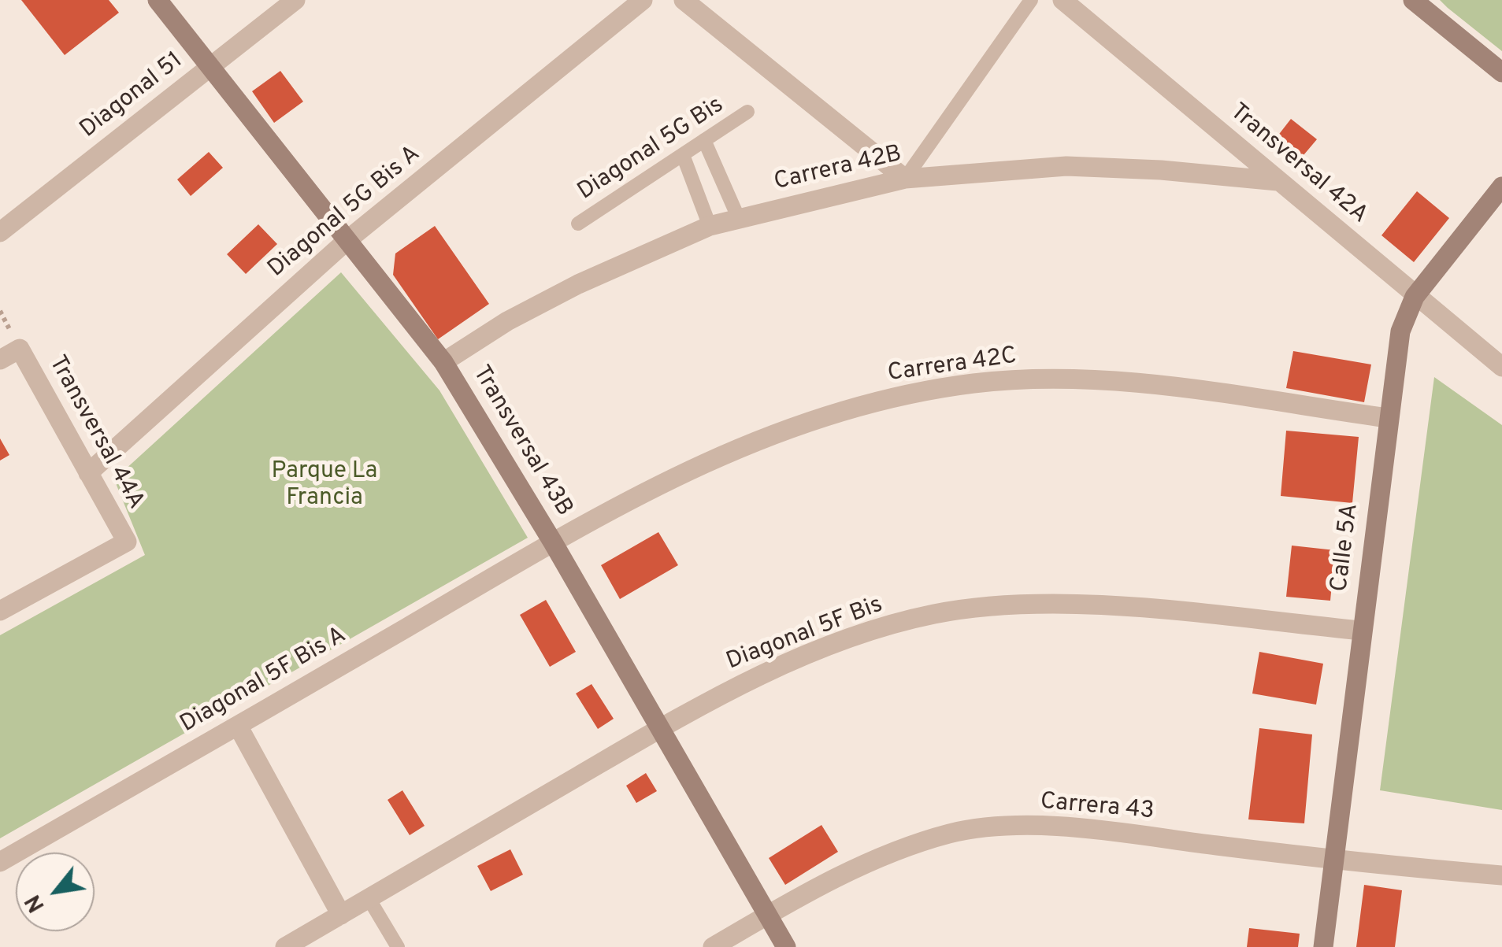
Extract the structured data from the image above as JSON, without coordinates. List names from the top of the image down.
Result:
{
  "streets": {
    "street": [
      "Diagonal 51",
      "Transversal 42A",
      "Carrera 42B",
      "Diagonal 5G Bis A",
      "Carrera 42C",
      "Transversal 44A",
      "Transversal 43B",
      "Calle 5A",
      "Diagonal 5F Bis",
      "Diagonal 5F Bis A",
      "Carrera 43"
    ],
    "lane": ["Diagonal 5G Bis"]
  },
  "crossings": [
    ["Diagonal 51", "Transversal 43B"],
    ["Transversal 42A", "Carrera 42B"],
    ["Transversal 42A", "Calle 5A"],
    ["Carrera 42B", "Transversal 43B"],
    ["Diagonal 5G Bis A", "Transversal 44A"],
    ["Diagonal 5G Bis A", "Transversal 43B"],
    ["Carrera 42C", "Transversal 43B"],
    ["Carrera 42C", "Calle 5A"],
    ["Carrera 42C", "Diagonal 5F Bis A"],
    ["Transversal 43B", "Diagonal 5F Bis"],
    ["Transversal 43B", "Diagonal 5F Bis A"],
    ["Transversal 43B", "Carrera 43"],
    ["Calle 5A", "Diagonal 5F Bis"],
    ["Calle 5A", "Carrera 43"]
  ],
  "parks": ["Parque La Francia"],
  "north": "bottom left"
}
